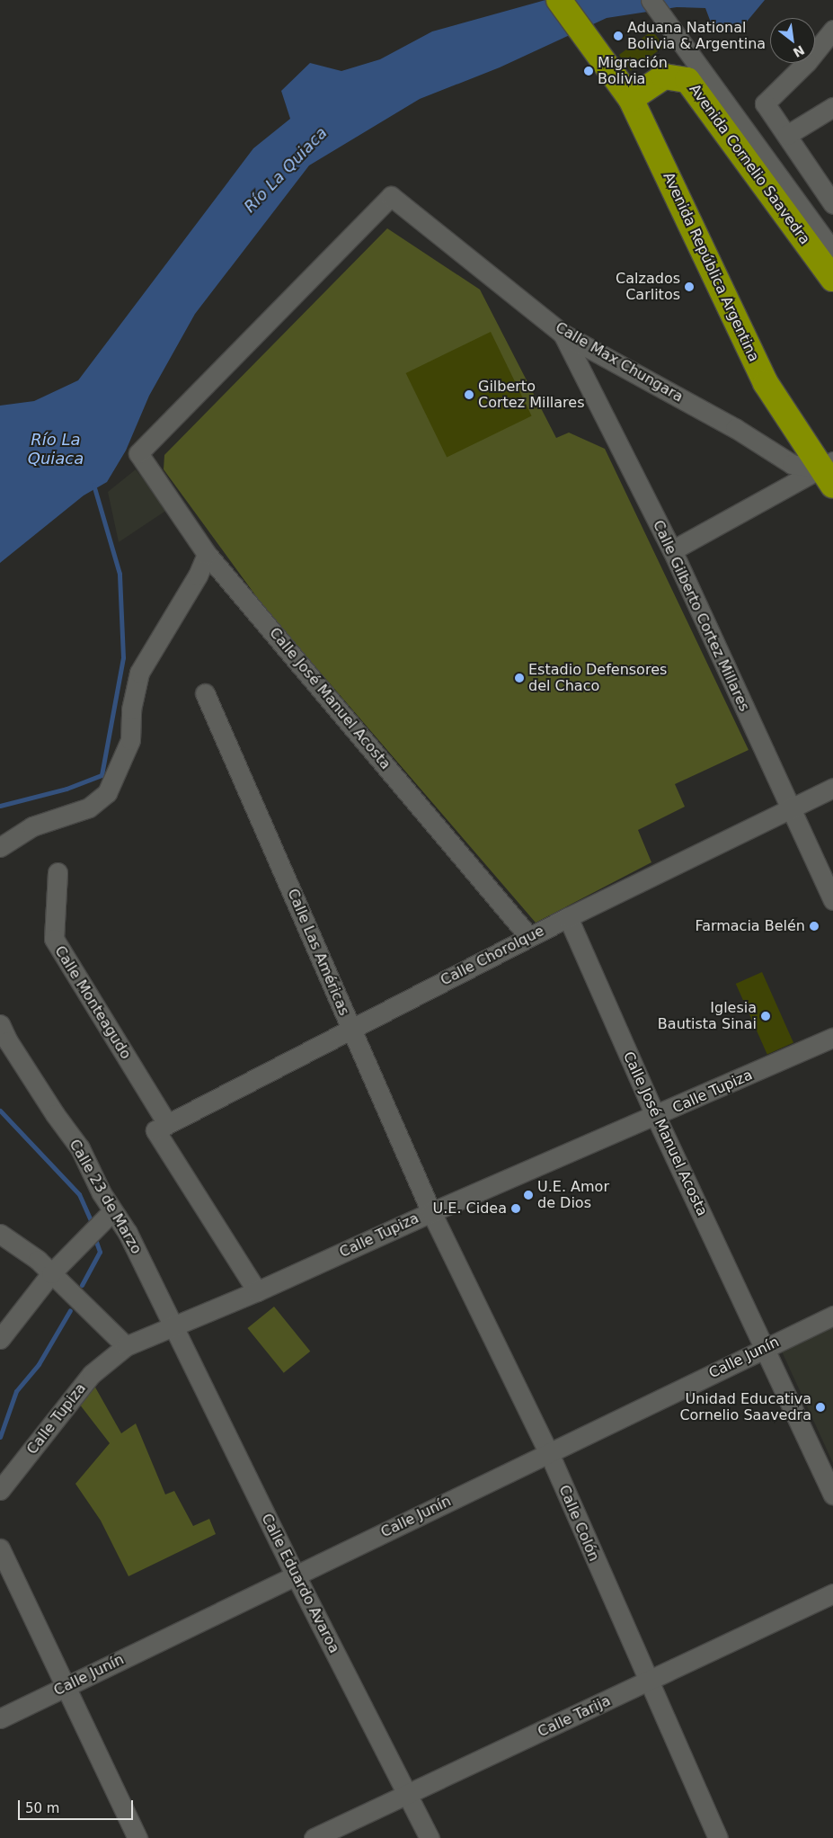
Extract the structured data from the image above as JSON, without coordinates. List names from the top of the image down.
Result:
{
  "streets": {
    "highway": ["Avenida Cornelio Saavedra", "Avenida República Argentina"],
    "street": [
      "Calle Max Chungara",
      "Calle Gilberto Cortez Millares",
      "Calle José Manuel Acosta",
      "Calle Las Américas",
      "Calle Chorolque",
      "Calle Monteagudo",
      "Calle Tupiza",
      "Calle 23 de Marzo",
      "Calle Junín",
      "Calle Colón",
      "Calle Eduardo Avaroa",
      "Calle Tarija"
    ]
  },
  "crossings": [
    ["Avenida Cornelio Saavedra", "Avenida República Argentina"],
    ["Avenida República Argentina", "Calle Max Chungara"],
    ["Calle Max Chungara", "Calle Gilberto Cortez Millares"],
    ["Calle Max Chungara", "Calle José Manuel Acosta"],
    ["Calle Gilberto Cortez Millares", "Calle Chorolque"],
    ["Calle José Manuel Acosta", "Calle Chorolque"],
    ["Calle José Manuel Acosta", "Calle Tupiza"],
    ["Calle José Manuel Acosta", "Calle Junín"],
    ["Calle Las Américas", "Calle Chorolque"],
    ["Calle Las Américas", "Calle Tupiza"],
    ["Calle Las Américas", "Calle Colón"],
    ["Calle Chorolque", "Calle Monteagudo"],
    ["Calle Monteagudo", "Calle Tupiza"],
    ["Calle Tupiza", "Calle 23 de Marzo"],
    ["Calle Tupiza", "Calle Colón"],
    ["Calle Tupiza", "Calle Eduardo Avaroa"],
    ["Calle 23 de Marzo", "Calle Eduardo Avaroa"],
    ["Calle Junín", "Calle Colón"],
    ["Calle Junín", "Calle Eduardo Avaroa"],
    ["Calle Colón", "Calle Tarija"],
    ["Calle Eduardo Avaroa", "Calle Tarija"]
  ],
  "water": ["Río La Quiaca"],
  "places": [
    "Aduana National Bolivia & Argentina",
    "Migración Bolivia",
    "Calzados Carlitos",
    "Gilberto Cortez Millares",
    "Estadio Defensores del Chaco",
    "Farmacia Belén",
    "Iglesia Bautista Sinai",
    "U.E. Amor de Dios",
    "U.E. Cidea",
    "Unidad Educativa Cornelio Saavedra"
  ],
  "scale_bar": "50 m",
  "north": "bottom right"
}
